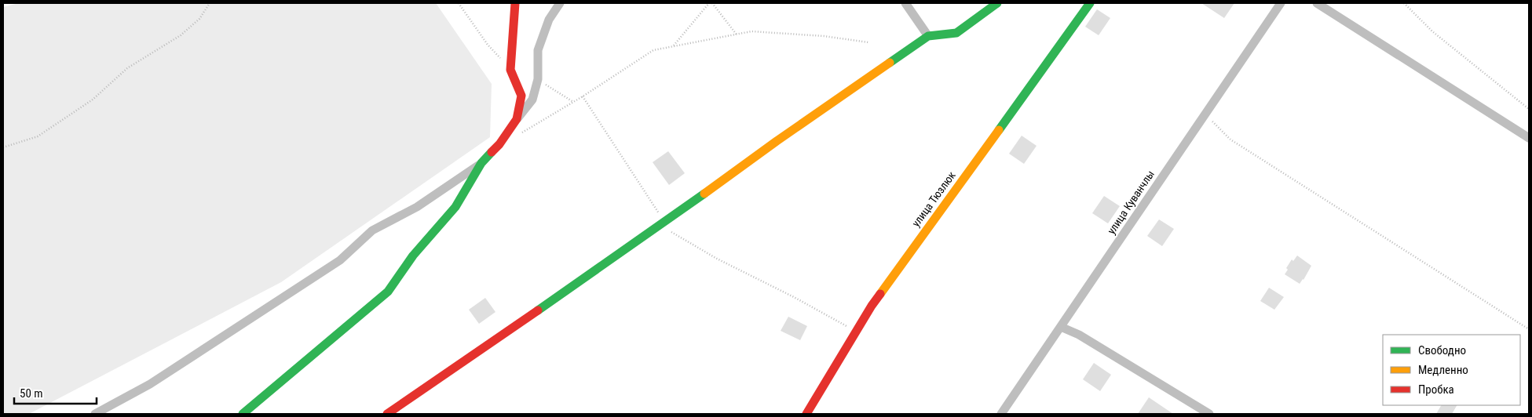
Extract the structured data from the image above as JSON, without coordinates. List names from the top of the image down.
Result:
{
  "streets": {
    "street": ["улица Тюзлюк", "улица Куванчлы"]
  },
  "legend": ["Свободно", "Медленно", "Пробка"],
  "scale_bar": "50 m"
}
